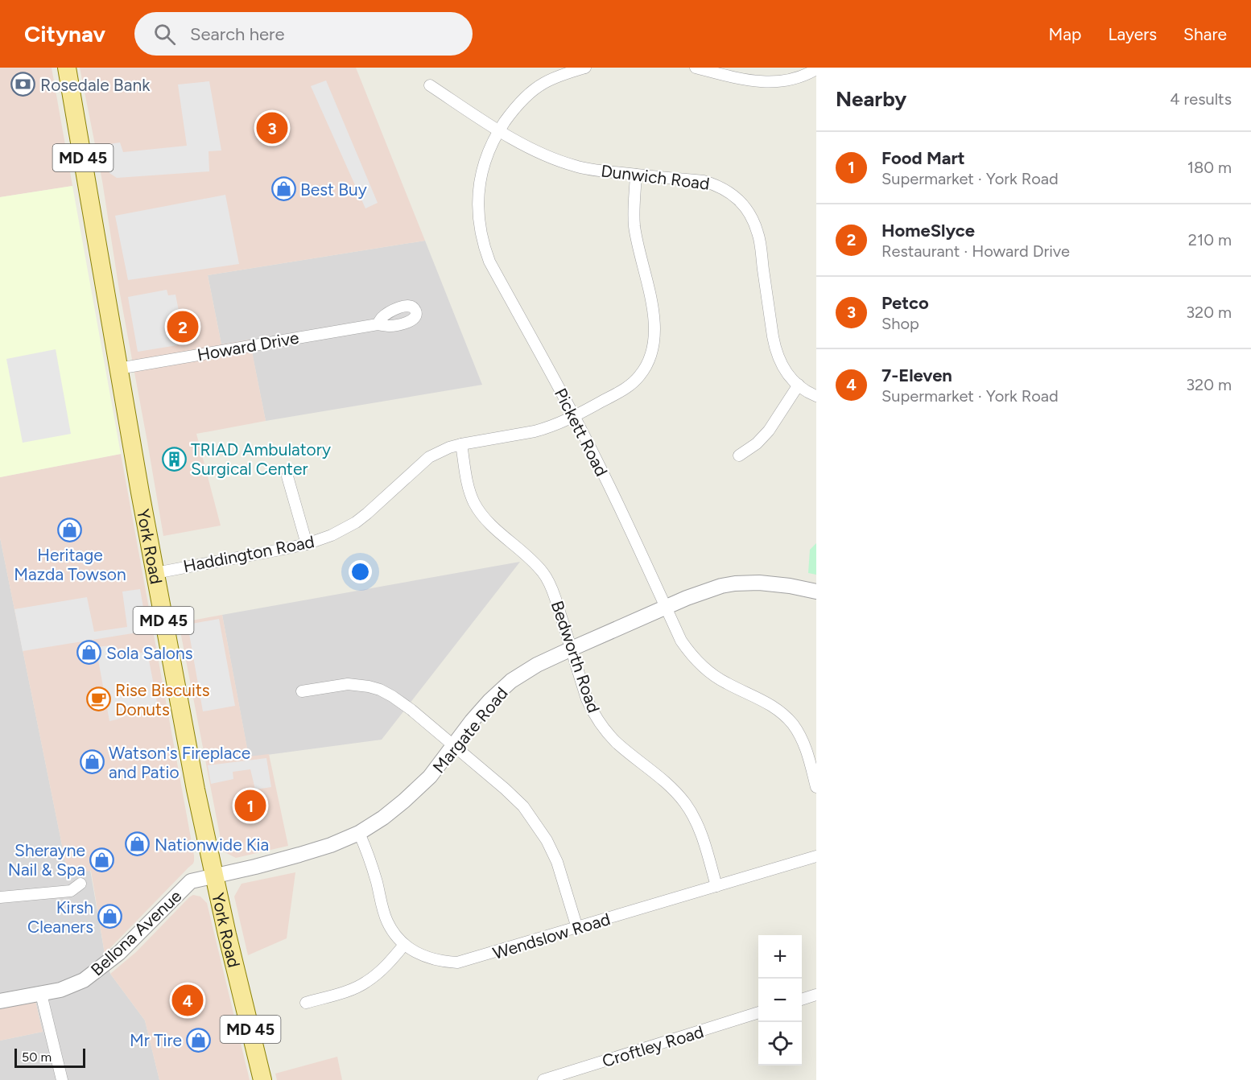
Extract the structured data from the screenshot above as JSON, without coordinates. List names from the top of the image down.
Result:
{
  "streets": {
    "main road": ["MD 45", "York Road"],
    "street": [
      "Dunwich Road",
      "Howard Drive",
      "Pickett Road",
      "Haddington Road",
      "Bedworth Road",
      "Margate Road",
      "Bellona Avenue",
      "Wendslow Road",
      "Croftley Road"
    ]
  },
  "crossings": [
    ["Dunwich Road", "Pickett Road"],
    ["Dunwich Road", "Haddington Road"],
    ["Howard Drive", "York Road"],
    ["Pickett Road", "Haddington Road"],
    ["Pickett Road", "Margate Road"],
    ["York Road", "Haddington Road"],
    ["York Road", "Margate Road"],
    ["York Road", "Bellona Avenue"],
    ["Haddington Road", "Bedworth Road"],
    ["Bedworth Road", "Margate Road"],
    ["Bedworth Road", "Wendslow Road"],
    ["Margate Road", "Bellona Avenue"],
    ["Margate Road", "Wendslow Road"]
  ],
  "places": {
    "bank": ["Rosedale Bank"],
    "shop": [
      "Best Buy",
      "Heritage Mazda Towson",
      "Sola Salons",
      "Watson's Fireplace and Patio",
      "Nationwide Kia",
      "Sherayne Nail & Spa",
      "Kirsh Cleaners",
      "Mr Tire"
    ],
    "building": ["TRIAD Ambulatory Surgical Center"],
    "cafe": ["Rise Biscuits Donuts"]
  },
  "scale_bar": "50 m",
  "page": {
    "header": "Citynav",
    "search": "Search here",
    "nav": ["Map", "Layers", "Share"],
    "heading": ["Nearby", "4 results"],
    "pins": [
      "3",
      "2",
      "1",
      "4"
    ],
    "list": [
      {
        "mark": "1",
        "name": "Food Mart",
        "note": "Supermarket · York Road",
        "value": "180 m"
      },
      {
        "mark": "2",
        "name": "HomeSlyce",
        "note": "Restaurant · Howard Drive",
        "value": "210 m"
      },
      {
        "mark": "3",
        "name": "Petco",
        "note": "Shop",
        "value": "320 m"
      },
      {
        "mark": "4",
        "name": "7-Eleven",
        "note": "Supermarket · York Road",
        "value": "320 m"
      }
    ],
    "map_buttons": ["+", "−"],
    "scale": "50 m"
  }
}
